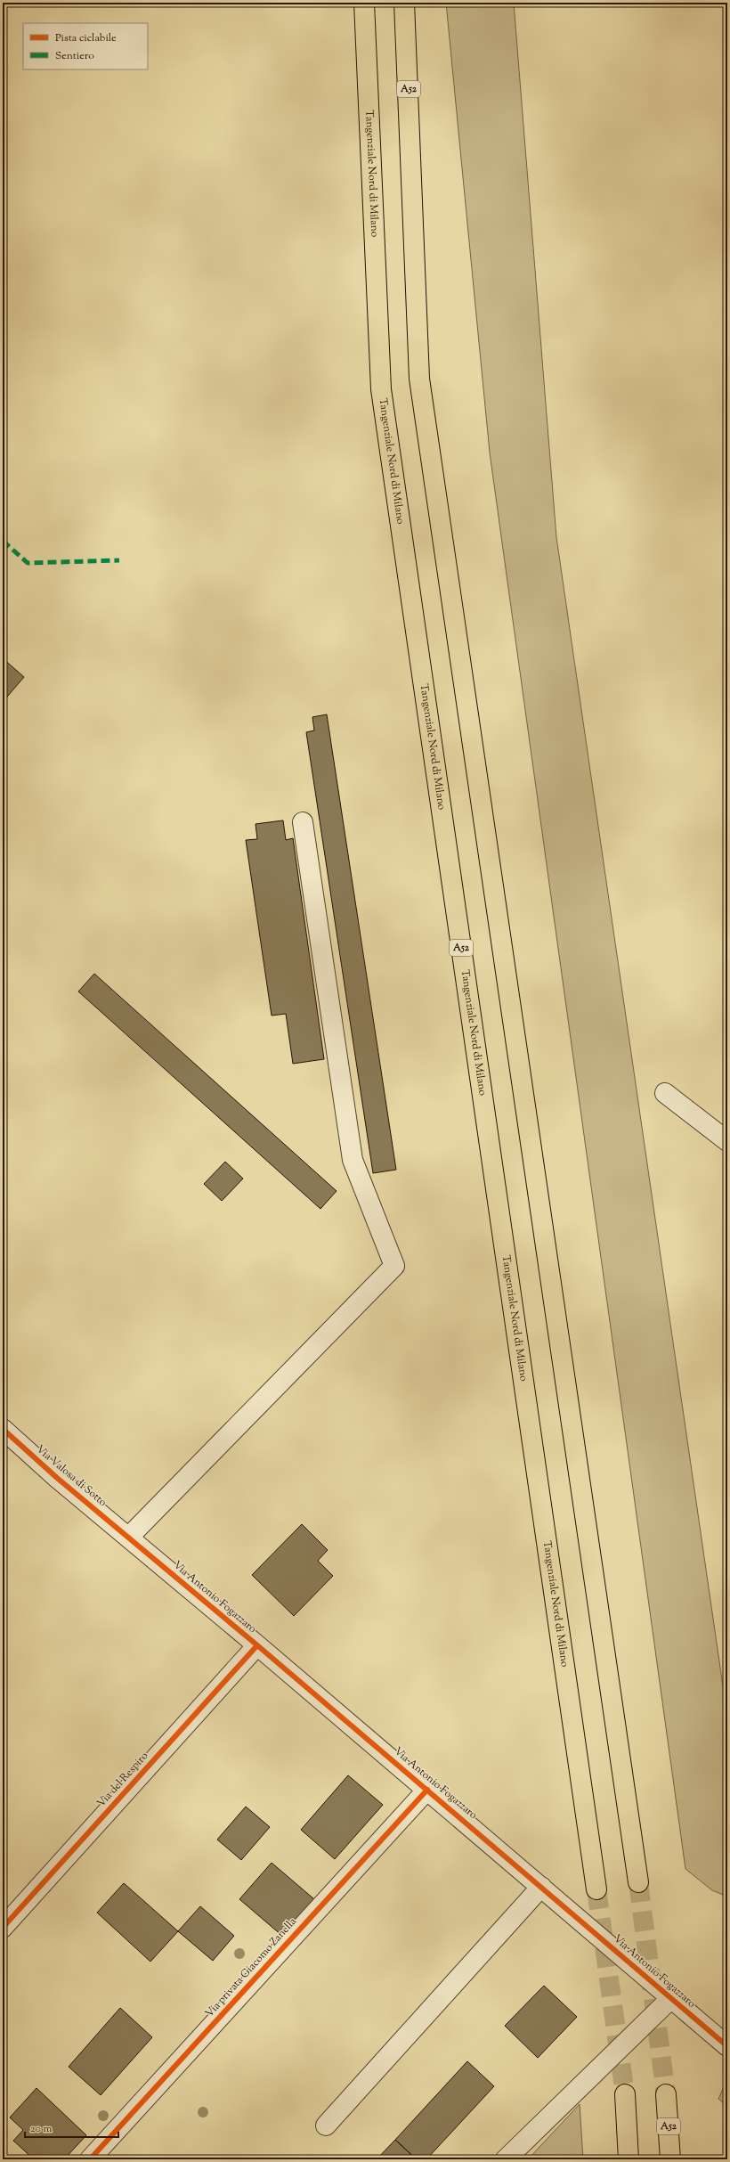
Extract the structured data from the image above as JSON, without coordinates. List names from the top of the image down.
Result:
{
  "streets": {
    "highway": ["A52", "Tangenziale Nord di Milano"],
    "street": [
      "Via Valosa di Sotto",
      "Via Antonio Fogazzaro",
      "Via del Respiro",
      "Via privata Giacomo Zanella"
    ]
  },
  "crossings": [
    ["Via Valosa di Sotto", "Via Antonio Fogazzaro"],
    ["Via Antonio Fogazzaro", "Via del Respiro"],
    ["Via Antonio Fogazzaro", "Via privata Giacomo Zanella"]
  ],
  "legend": ["Pista ciclabile", "Sentiero"],
  "scale_bar": "20 m"
}
